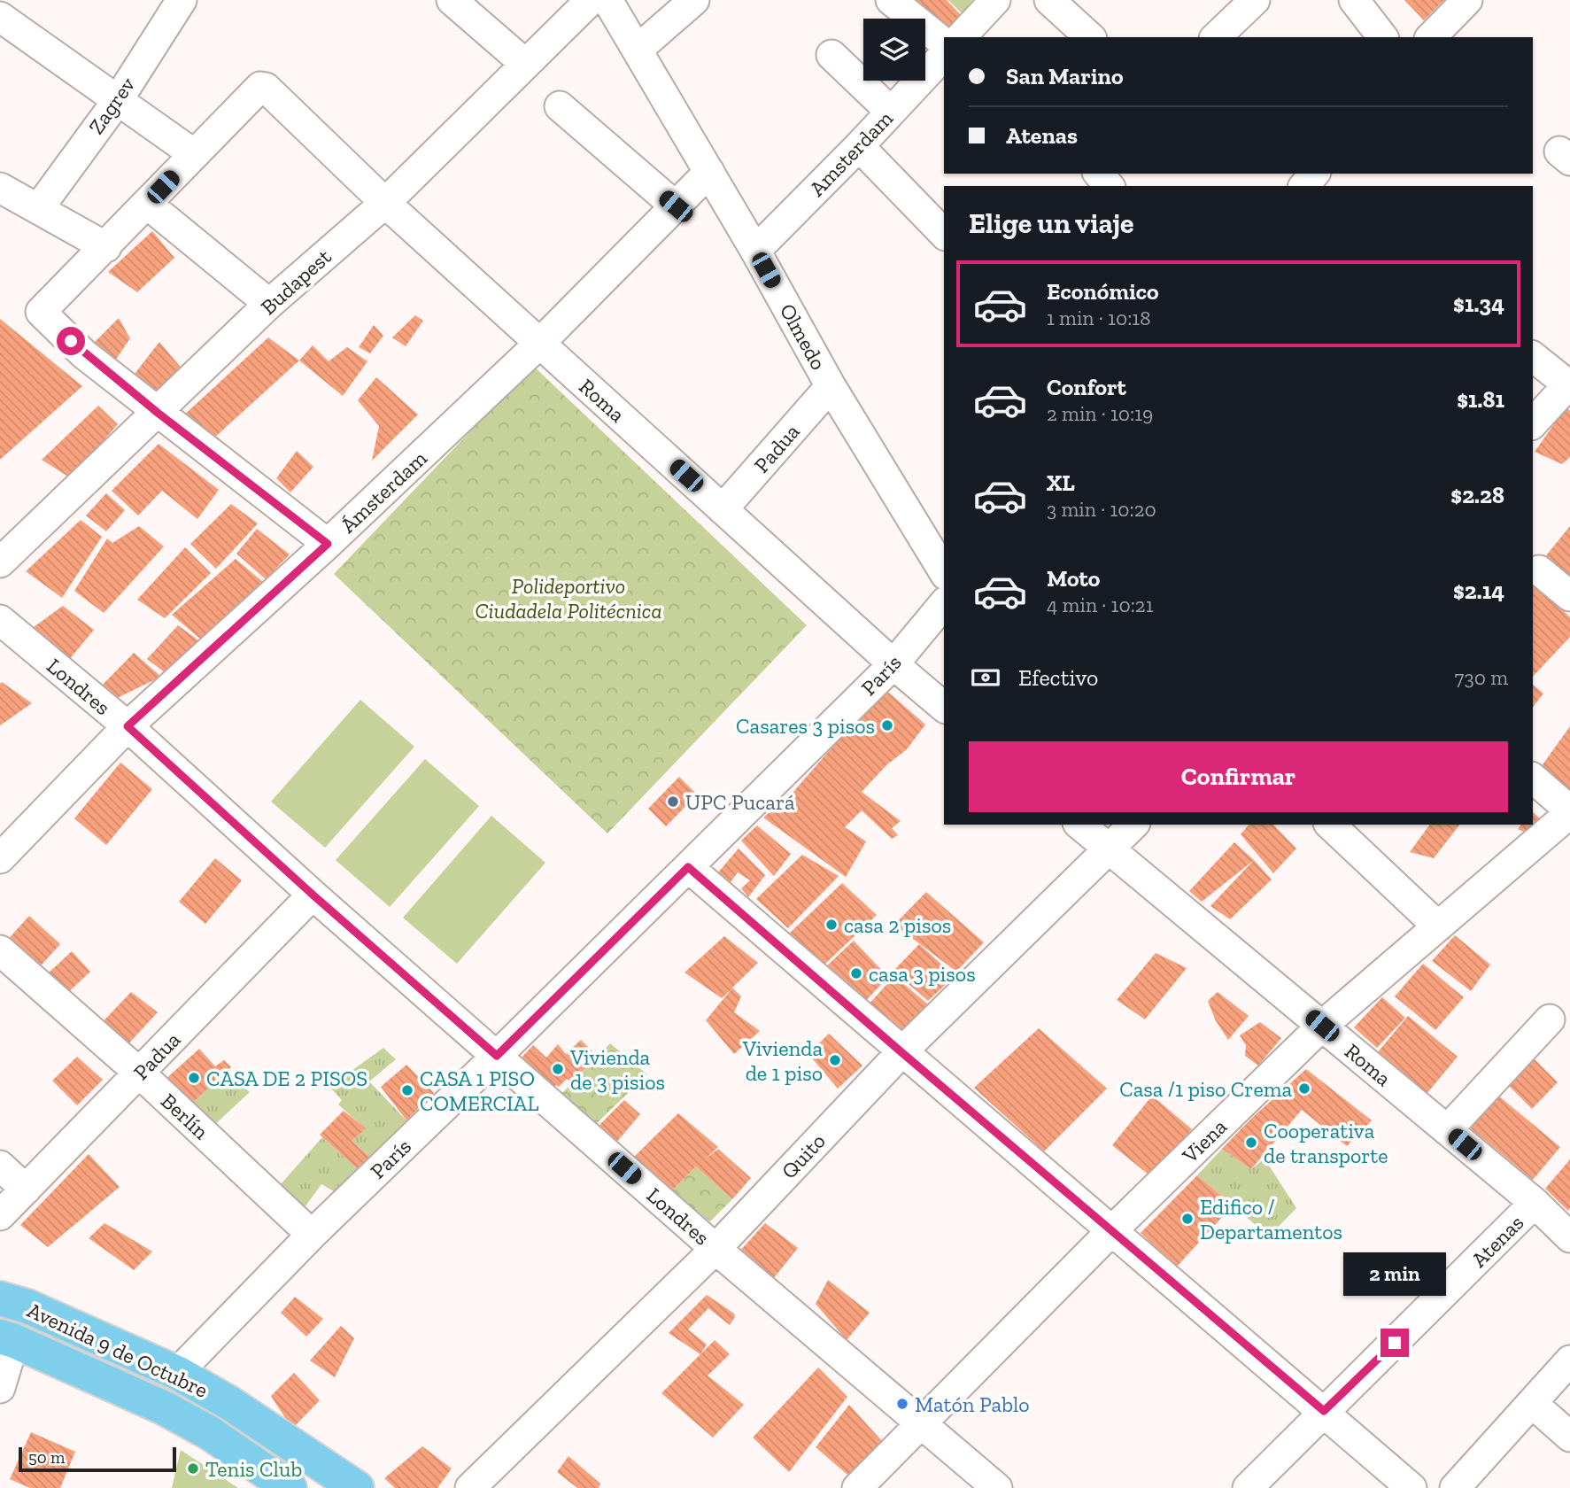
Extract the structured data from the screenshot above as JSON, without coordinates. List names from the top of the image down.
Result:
{
  "streets": {
    "main road": ["Avenida 9 de Octubre"],
    "street": [
      "Zagrev",
      "Amsterdam",
      "Budapest",
      "Olmedo",
      "Roma",
      "Padua",
      "Ámsterdam",
      "París",
      "Londres",
      "Berlín",
      "Viena",
      "Quito",
      "Atenas"
    ]
  },
  "crossings": [
    ["Amsterdam", "Olmedo"],
    ["Budapest", "Roma"],
    ["Olmedo", "Padua"],
    ["Olmedo", "Ámsterdam"],
    ["Roma", "Padua"],
    ["Roma", "Ámsterdam"],
    ["Roma", "París"],
    ["Roma", "Viena"],
    ["Roma", "Quito"],
    ["Roma", "Atenas"],
    ["Padua", "Londres"],
    ["Padua", "Berlín"],
    ["Ámsterdam", "Londres"],
    ["París", "Londres"],
    ["París", "Berlín"],
    ["París", "Avenida 9 de Octubre"],
    ["Londres", "Viena"],
    ["Londres", "Quito"]
  ],
  "parks": ["Polideportivo Ciudadela Politécnica"],
  "places": [
    "Casares 3 pisos",
    "UPC Pucará",
    "casa 2 pisos",
    "casa 3 pisos",
    "Vivienda de 1 piso",
    "Vivienda de 3 pisios",
    "CASA DE 2 PISOS",
    "Casa /1 piso Crema",
    "CASA 1 PISO COMERCIAL",
    "Cooperativa de transporte",
    "Edifico / Departamentos",
    "Matón Pablo",
    "Tenis Club"
  ],
  "scale_bar": "50 m",
  "page": {
    "banner": ["San Marino", "Atenas"],
    "heading": "Elige un viaje",
    "list": [
      {
        "name": "Económico",
        "note": "1 min · 10:18",
        "value": "$1.34"
      },
      {
        "name": "Confort",
        "note": "2 min · 10:19",
        "value": "$1.81"
      },
      {
        "name": "XL",
        "note": "3 min · 10:20",
        "value": "$2.28"
      },
      {
        "name": "Moto",
        "note": "4 min · 10:21",
        "value": "$2.14"
      }
    ],
    "pay": ["Efectivo", "730 m"],
    "buttons": "Confirmar",
    "bubble": "2 min",
    "scale": "50 m"
  }
}
